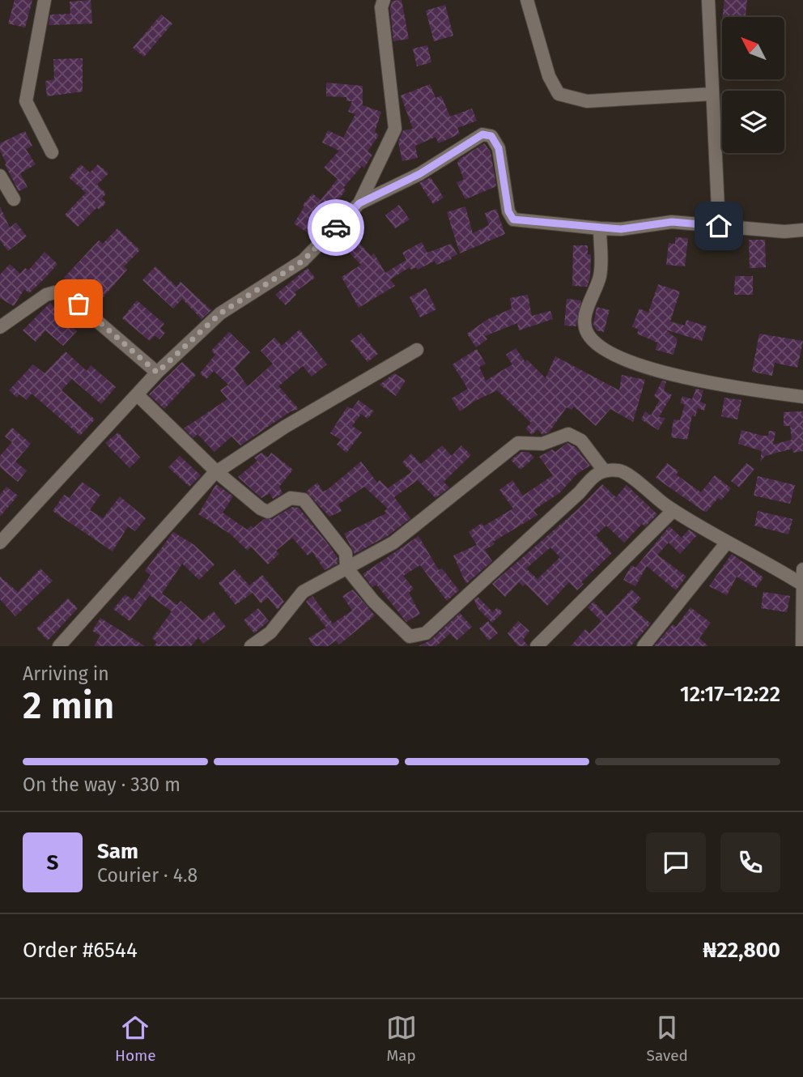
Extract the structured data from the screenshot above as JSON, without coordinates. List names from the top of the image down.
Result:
{
  "north": "top left",
  "page": {
    "heading": ["2 min", "Arriving in", "12:17–12:22"],
    "panel": [
      "Sam",
      "Courier · 4.8",
      "Order #6544",
      "₦22,800"
    ],
    "bar": "On the way · 330 m",
    "round": "S",
    "tabs": ["Home", "Map", "Saved"]
  }
}
